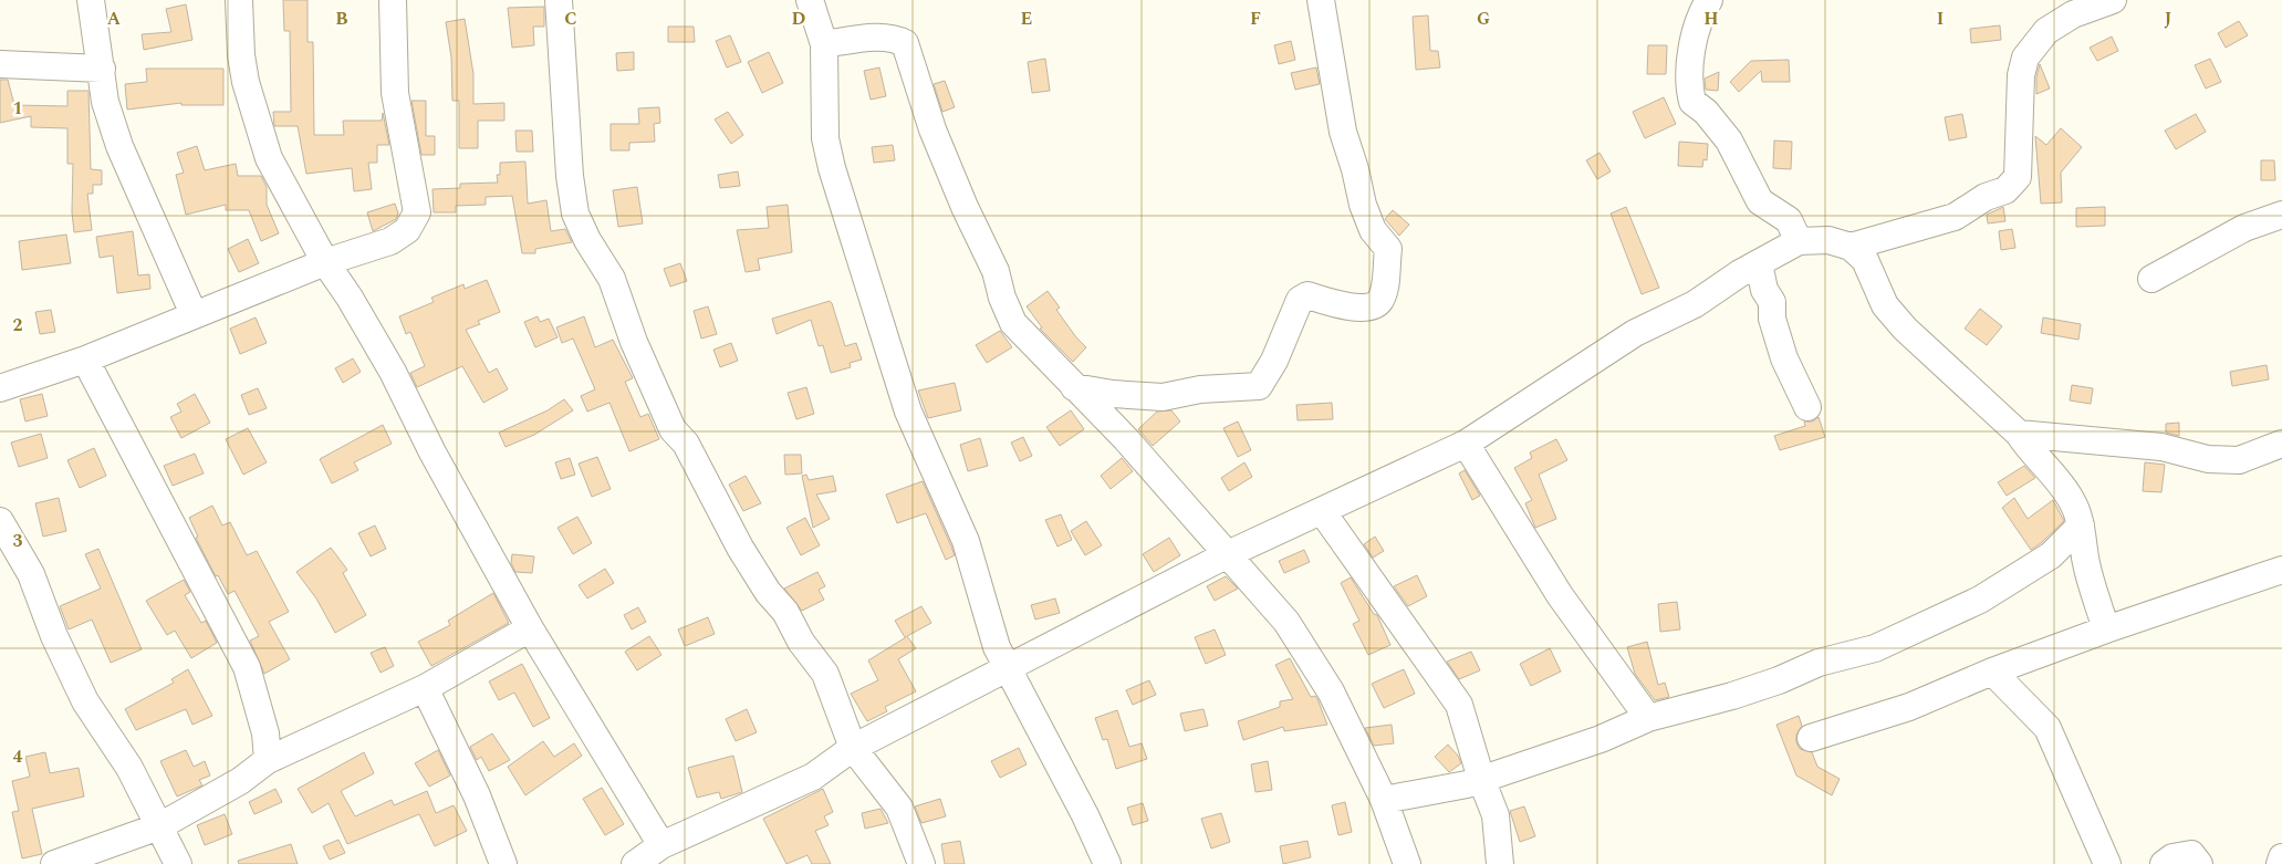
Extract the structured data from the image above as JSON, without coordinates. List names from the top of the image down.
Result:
{
  "grid": {
    "columns": [
      "A",
      "B",
      "C",
      "D",
      "E",
      "F",
      "G",
      "H",
      "I",
      "J"
    ],
    "rows": [
      "1",
      "2",
      "3",
      "4"
    ]
  }
}
